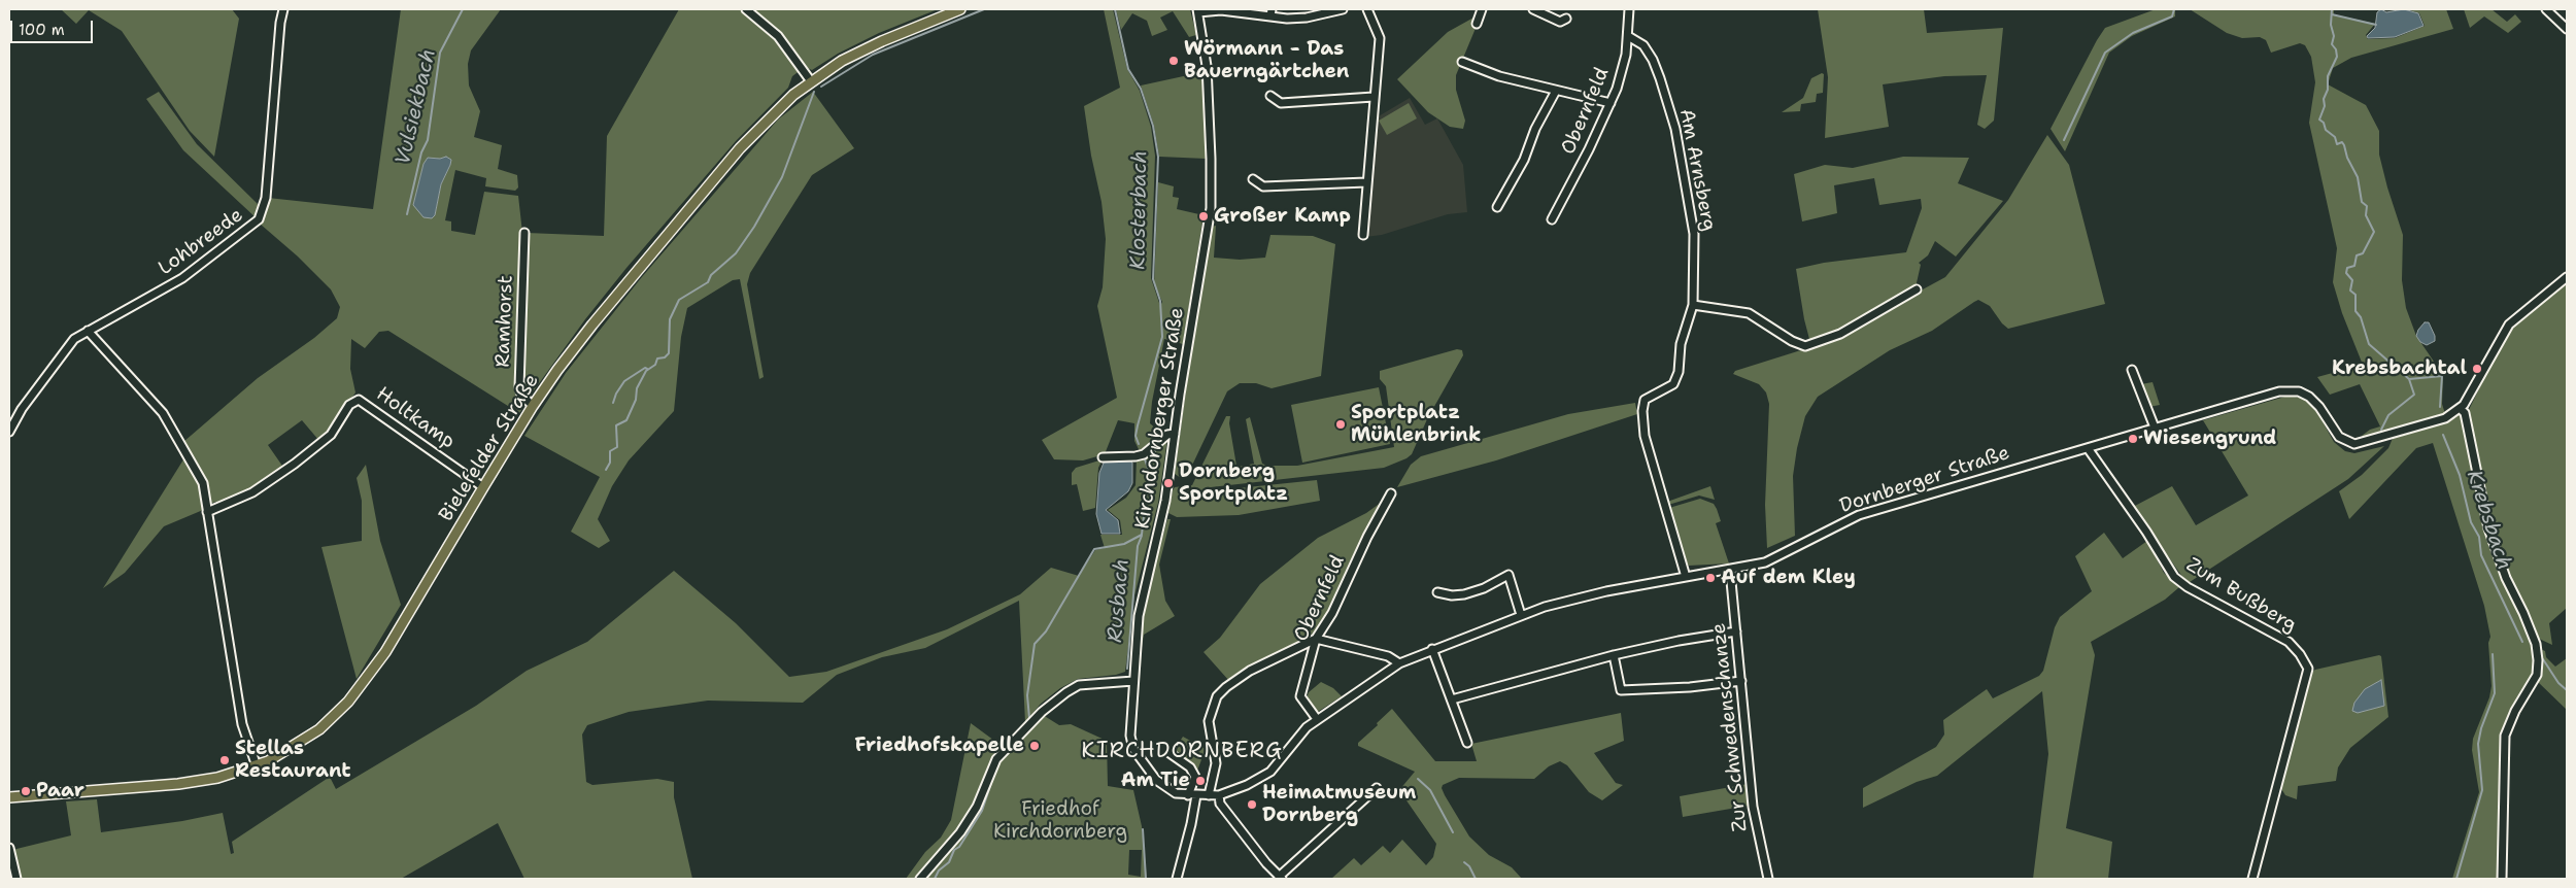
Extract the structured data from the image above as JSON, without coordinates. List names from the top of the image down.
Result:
{
  "streets": {
    "main road": ["Bielefelder Straße"],
    "street": [
      "Obernfeld",
      "Am Arnsberg",
      "Lohbreede",
      "Ramhorst",
      "Holtkamp",
      "Kirchdornberger Straße",
      "Dornberger Straße",
      "Zum Bußberg",
      "Zur Schwedenschanze"
    ]
  },
  "crossings": [
    ["Obernfeld", "Am Arnsberg"],
    ["Obernfeld", "Dornberger Straße"],
    ["Am Arnsberg", "Dornberger Straße"],
    ["Ramhorst", "Bielefelder Straße"],
    ["Holtkamp", "Bielefelder Straße"],
    ["Kirchdornberger Straße", "Dornberger Straße"],
    ["Dornberger Straße", "Zum Bußberg"],
    ["Dornberger Straße", "Zur Schwedenschanze"]
  ],
  "districts": ["KIRCHDORNBERG"],
  "water": [
    "Vulsiekbach",
    "Klosterbach",
    "Krebsbach",
    "Rusbach"
  ],
  "parks": ["Friedhof Kirchdornberg"],
  "places": [
    "Wörmann - Das Bauerngärtchen",
    "Großer Kamp",
    "Krebsbachtal",
    "Sportplatz Mühlenbrink",
    "Wiesengrund",
    "Dornberg Sportplatz",
    "Auf dem Kley",
    "Friedhofskapelle",
    "Stellas Restaurant",
    "Am Tie",
    "Paar",
    "Heimatmuseum Dornberg"
  ],
  "scale_bar": "100 m"
}
